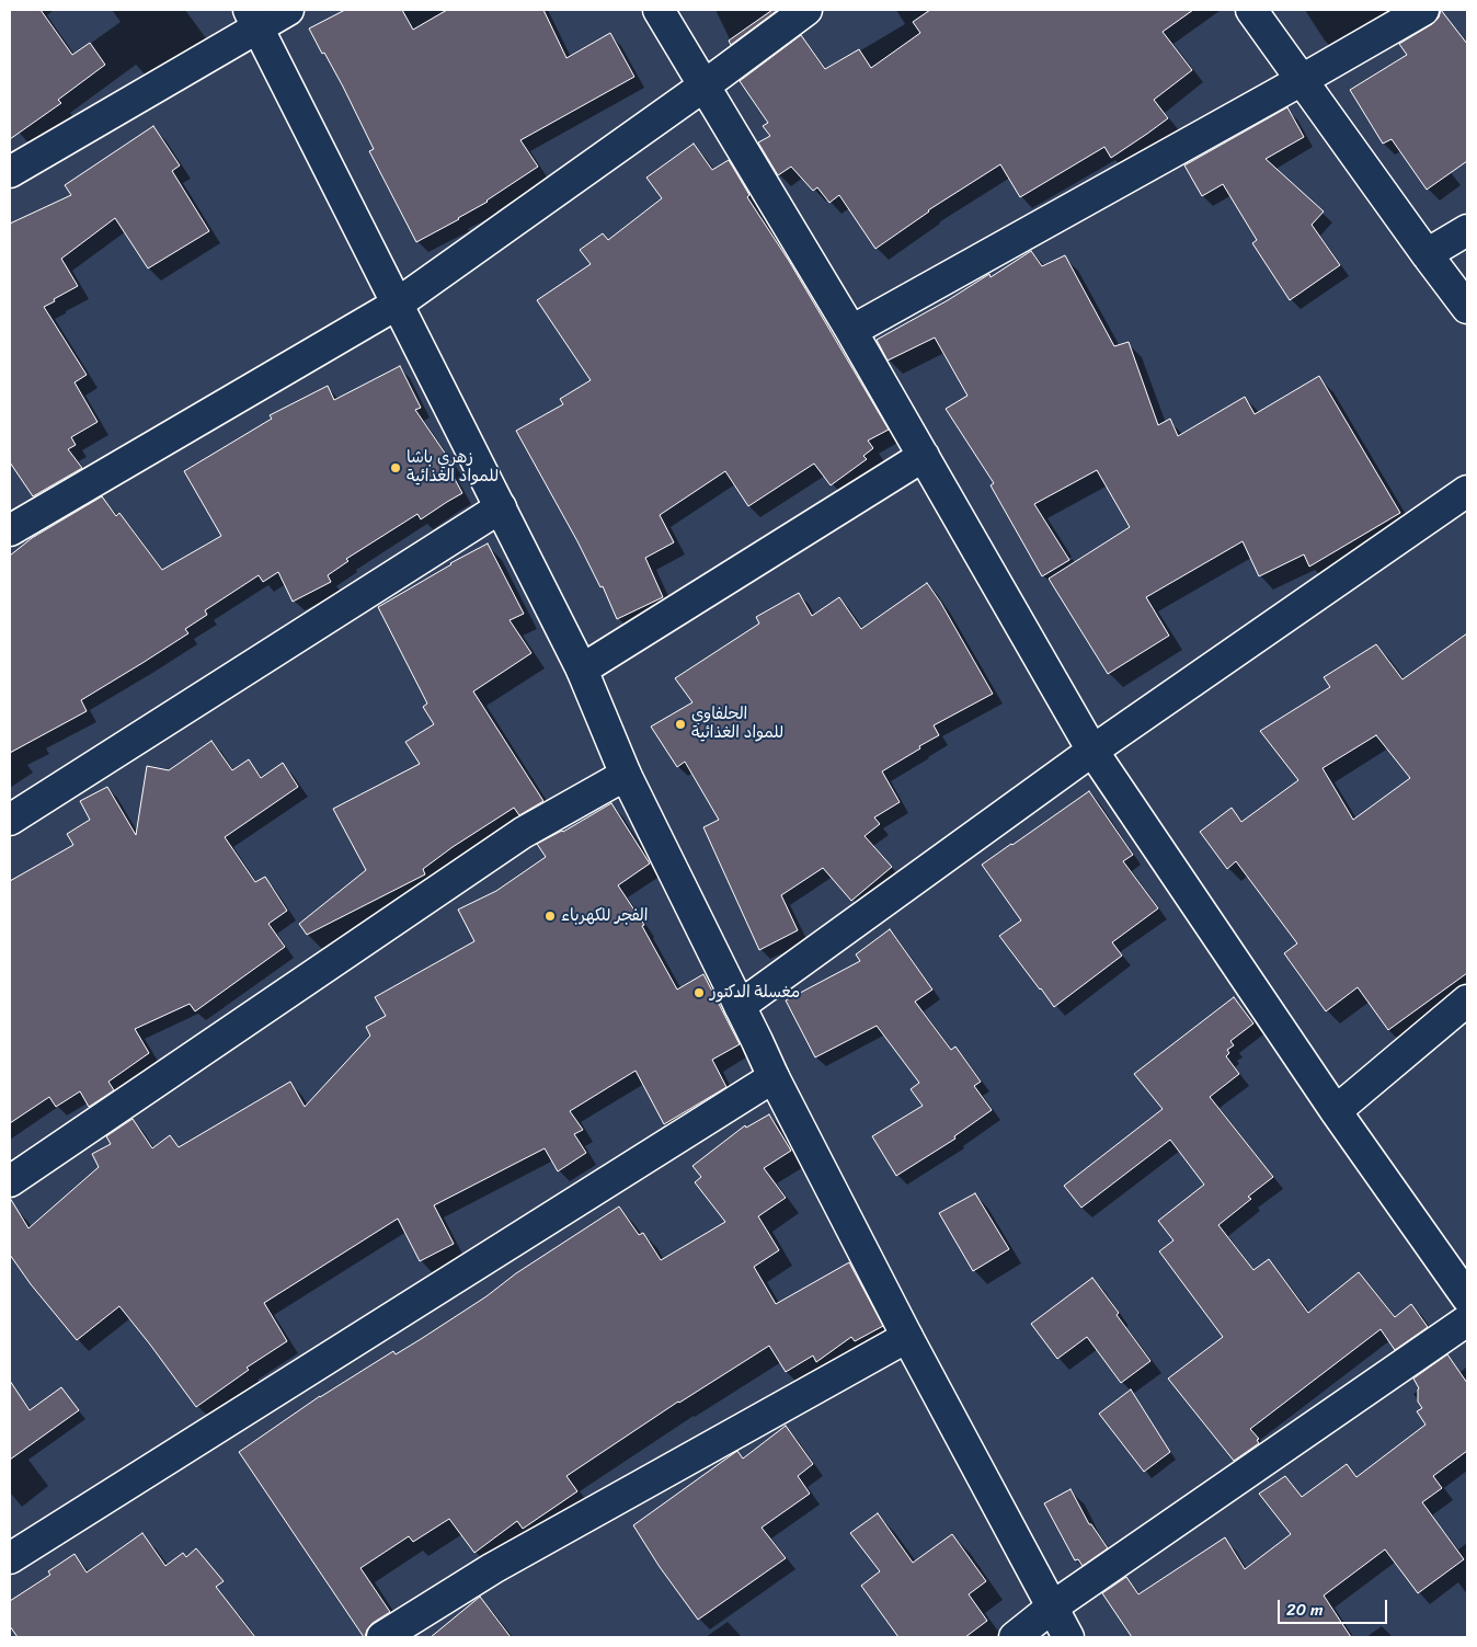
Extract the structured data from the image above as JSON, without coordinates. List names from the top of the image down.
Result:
{
  "places": [
    "زهري باشا للمواد الغذائية",
    "الحلفاوي للمواد الغذائية",
    "الفجر للكهرباء",
    "مغسلة الدكتور"
  ],
  "scale_bar": "20 m"
}
